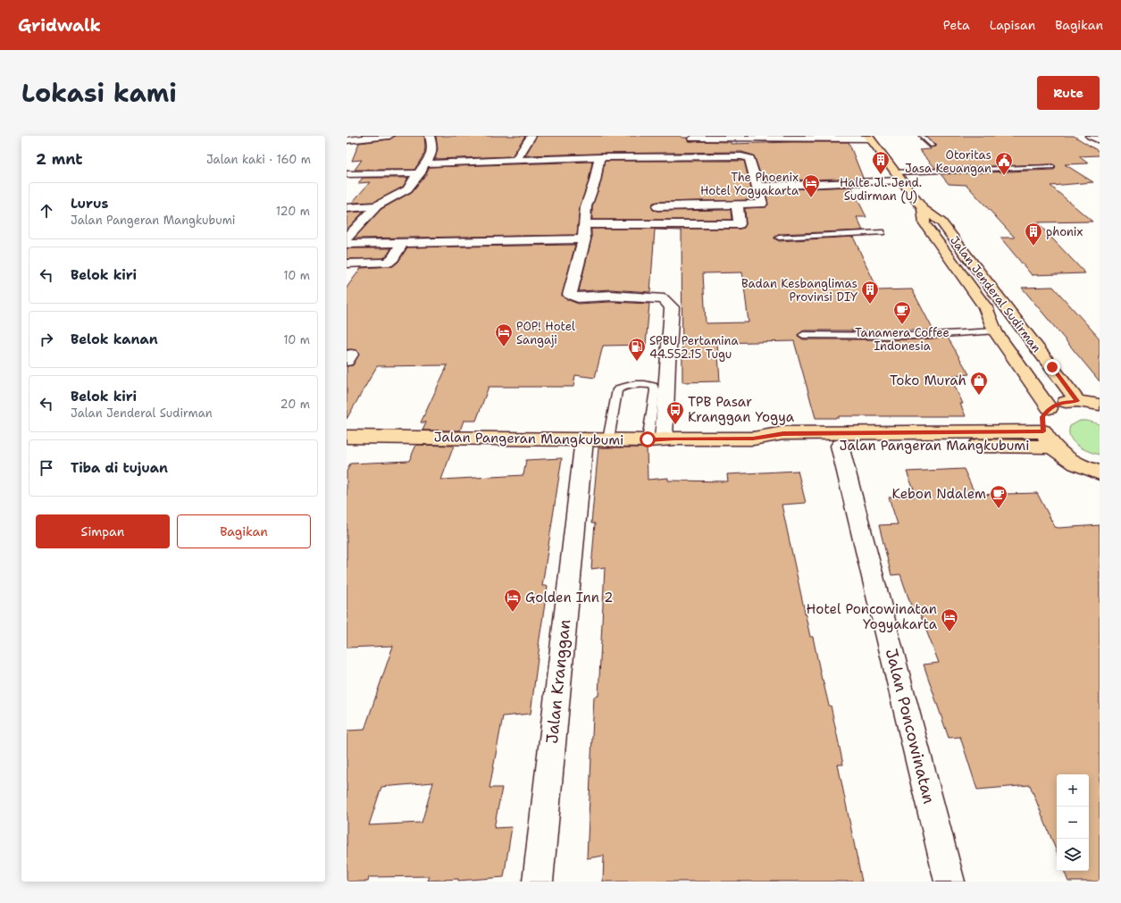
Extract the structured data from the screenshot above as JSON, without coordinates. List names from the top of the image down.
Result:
{
  "streets": {
    "main road": ["Jalan Jenderal Sudirman", "Jalan Pangeran Mangkubumi"],
    "street": ["Jalan Kranggan", "Jalan Poncowinatan"]
  },
  "crossings": [
    ["Jalan Pangeran Mangkubumi", "Jalan Kranggan"],
    ["Jalan Pangeran Mangkubumi", "Jalan Poncowinatan"]
  ],
  "places": {
    "building": ["Halte Jl. Jend. Sudirman (U)", "phonix", "Badan Kesbanglimas Provinsi DIY"],
    "public building": ["Otoritas Jasa Keuangan"],
    "hotel": [
      "The Phoenix Hotel Yogyakarta",
      "POP! Hotel Sangaji",
      "Golden Inn 2",
      "Hotel Poncowinatan Yogyakarta"
    ],
    "cafe": ["Tanamera Coffee Indonesia", "Kebon Ndalem"],
    "fuel station": ["SPBU Pertamina 44.552.15 Tugu"],
    "shop": ["Toko Murah"],
    "bus stop": ["TPB Pasar Kranggan Yogya"]
  },
  "page": {
    "header": "Gridwalk",
    "nav": ["Peta", "Lapisan", "Bagikan"],
    "title": "Lokasi kami",
    "buttons": [
      "Rute",
      ["Simpan", "Bagikan"]
    ],
    "heading": ["2 mnt", "Jalan kaki · 160 m"],
    "list": [
      ["Lurus", "Jalan Pangeran Mangkubumi", "120 m"],
      ["Belok kiri", "10 m"],
      ["Belok kanan", "10 m"],
      ["Belok kiri", "Jalan Jenderal Sudirman", "20 m"],
      "Tiba di tujuan"
    ],
    "map_buttons": ["+", "−"]
  }
}
